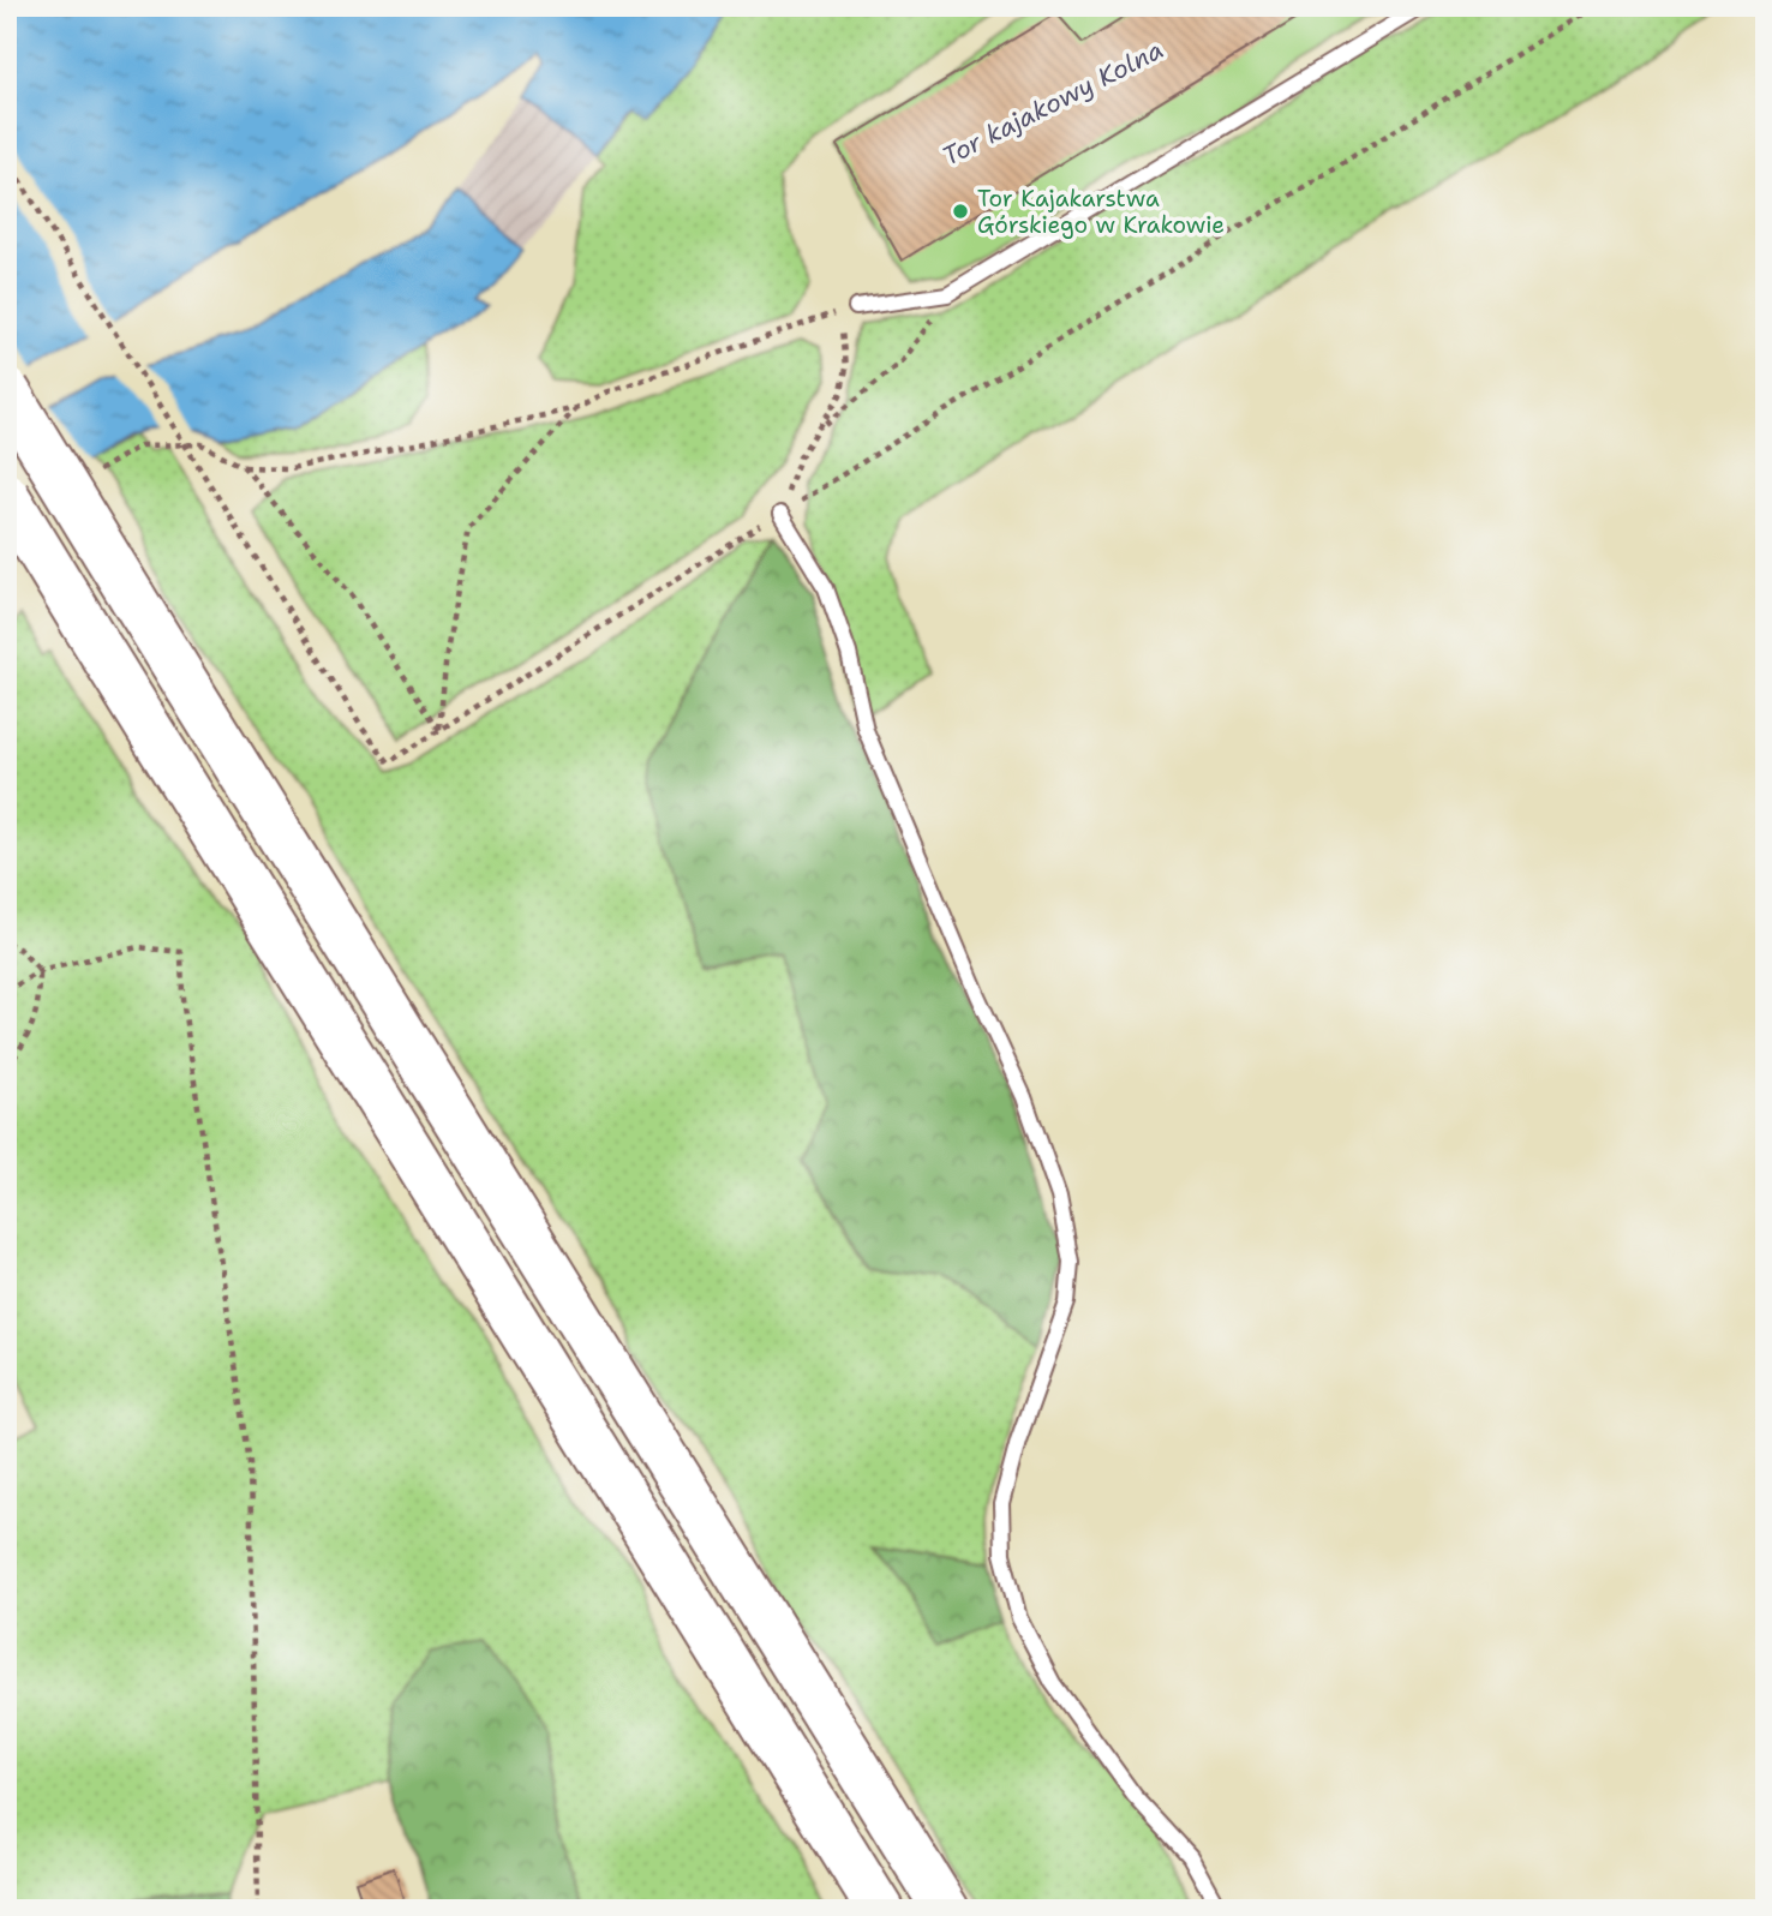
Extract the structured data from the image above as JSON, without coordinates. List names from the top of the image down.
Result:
{
  "water": ["Tor kajakowy Kolna"],
  "places": ["Tor Kajakarstwa Górskiego w Krakowie"]
}
